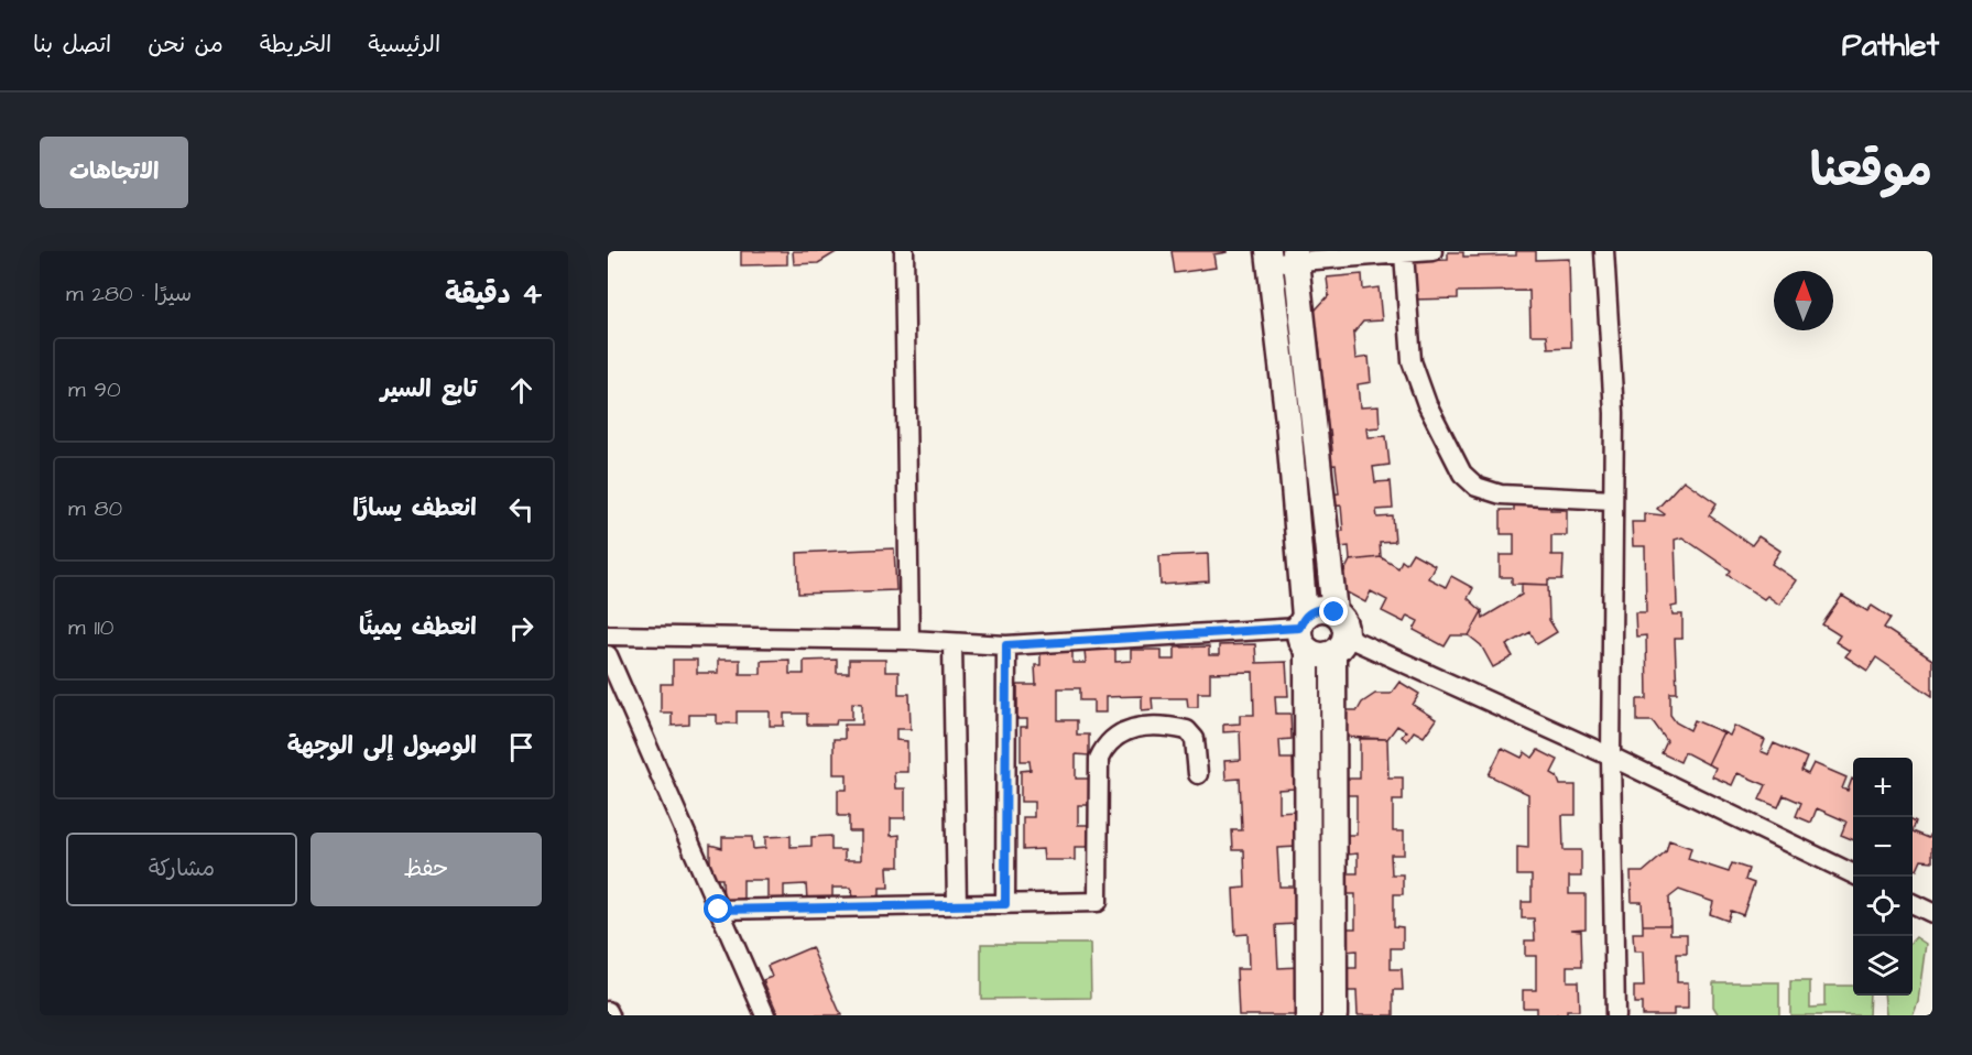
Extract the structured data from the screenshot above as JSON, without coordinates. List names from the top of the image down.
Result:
{
  "north": "top",
  "page": {
    "header": "Pathlet",
    "nav": [
      "الرئيسية",
      "الخريطة",
      "من نحن",
      "اتصل بنا"
    ],
    "title": "موقعنا",
    "buttons": [
      "الاتجاهات",
      ["حفظ", "مشاركة"]
    ],
    "heading": ["4 دقيقة", "سيرًا · 280 m"],
    "list": [
      ["تابع السير", "90 m"],
      ["انعطف يسارًا", "80 m"],
      ["انعطف يمينًا", "110 m"],
      "الوصول إلى الوجهة"
    ],
    "map_buttons": ["+", "−"]
  }
}
